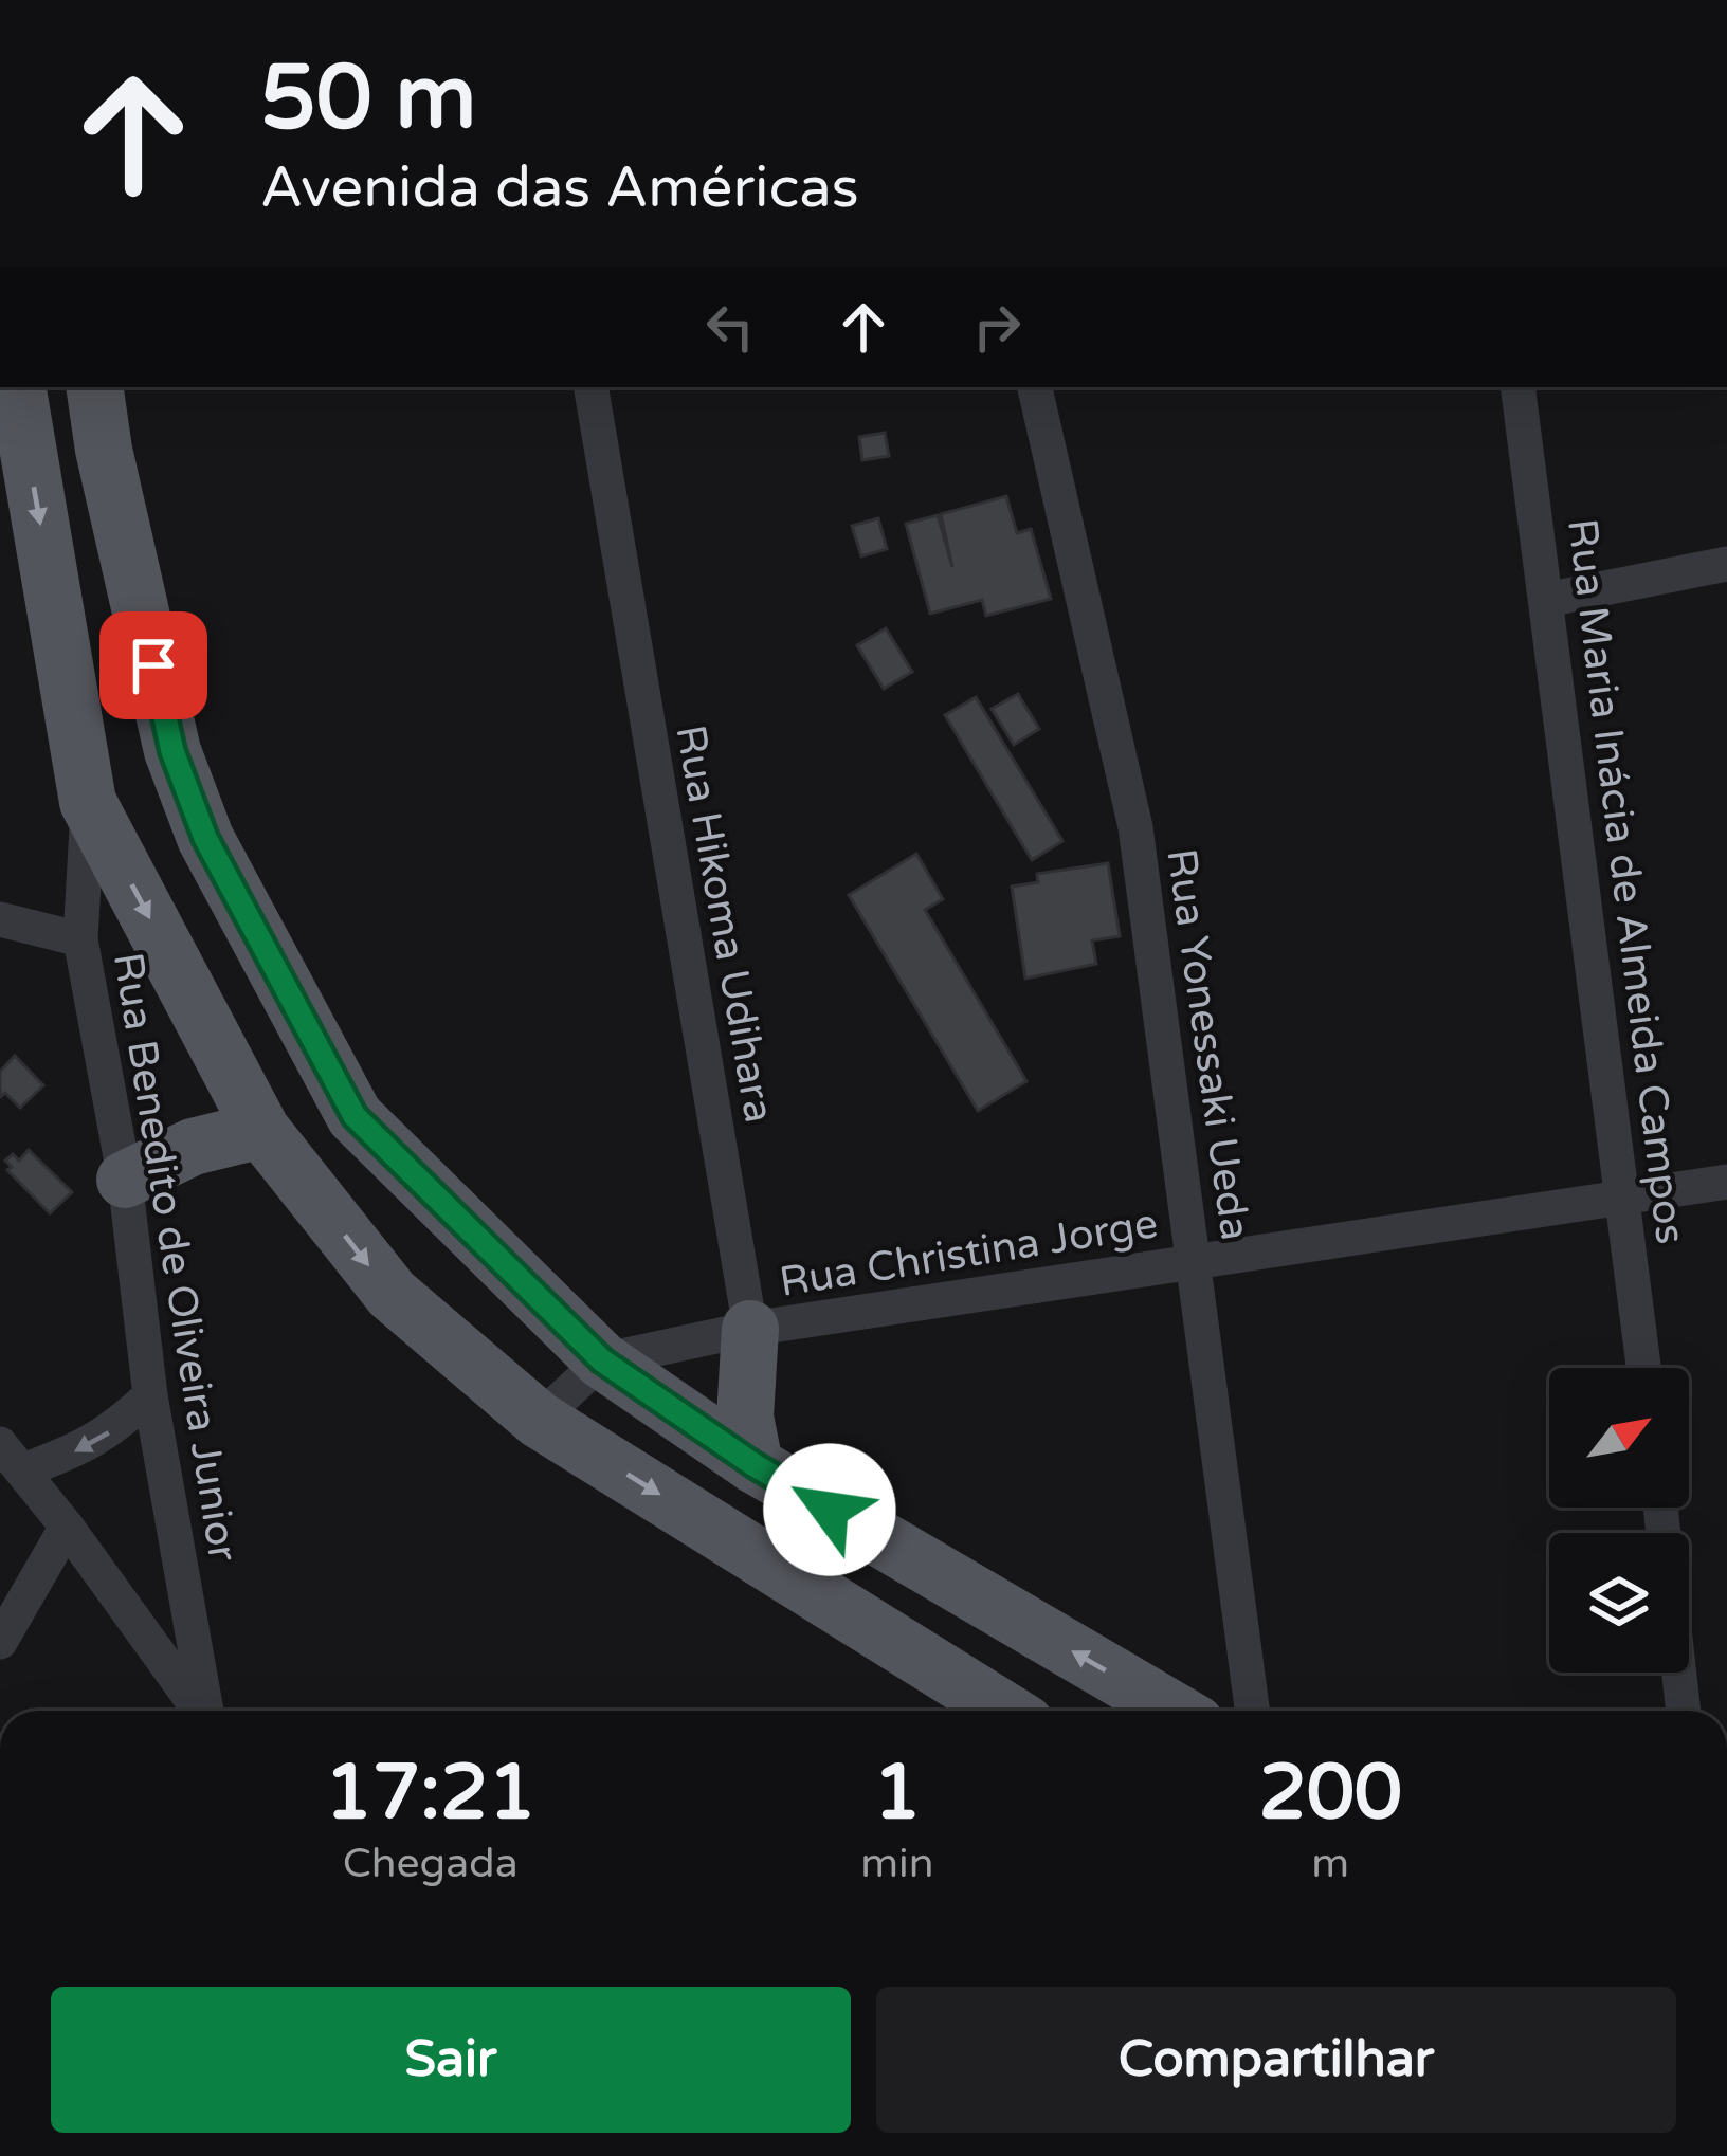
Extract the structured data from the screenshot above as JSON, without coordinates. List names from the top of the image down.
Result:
{
  "streets": {
    "street": [
      "Rua Maria Inácia de Almeida Campos",
      "Rua Hikoma Udihara",
      "Rua Yonessaki Ueda",
      "Rua Christina Jorge",
      "Rua Benedito de Oliveira Junior"
    ]
  },
  "crossings": [
    ["Rua Maria Inácia de Almeida Campos", "Rua Christina Jorge"],
    ["Rua Hikoma Udihara", "Rua Christina Jorge"],
    ["Rua Yonessaki Ueda", "Rua Christina Jorge"]
  ],
  "north": "top right",
  "page": {
    "turn": ["50 m", "Avenida das Américas"],
    "eta": [
      "17:21",
      "Chegada",
      "1",
      "min",
      "200",
      "m"
    ],
    "buttons": ["Sair", "Compartilhar"]
  }
}
